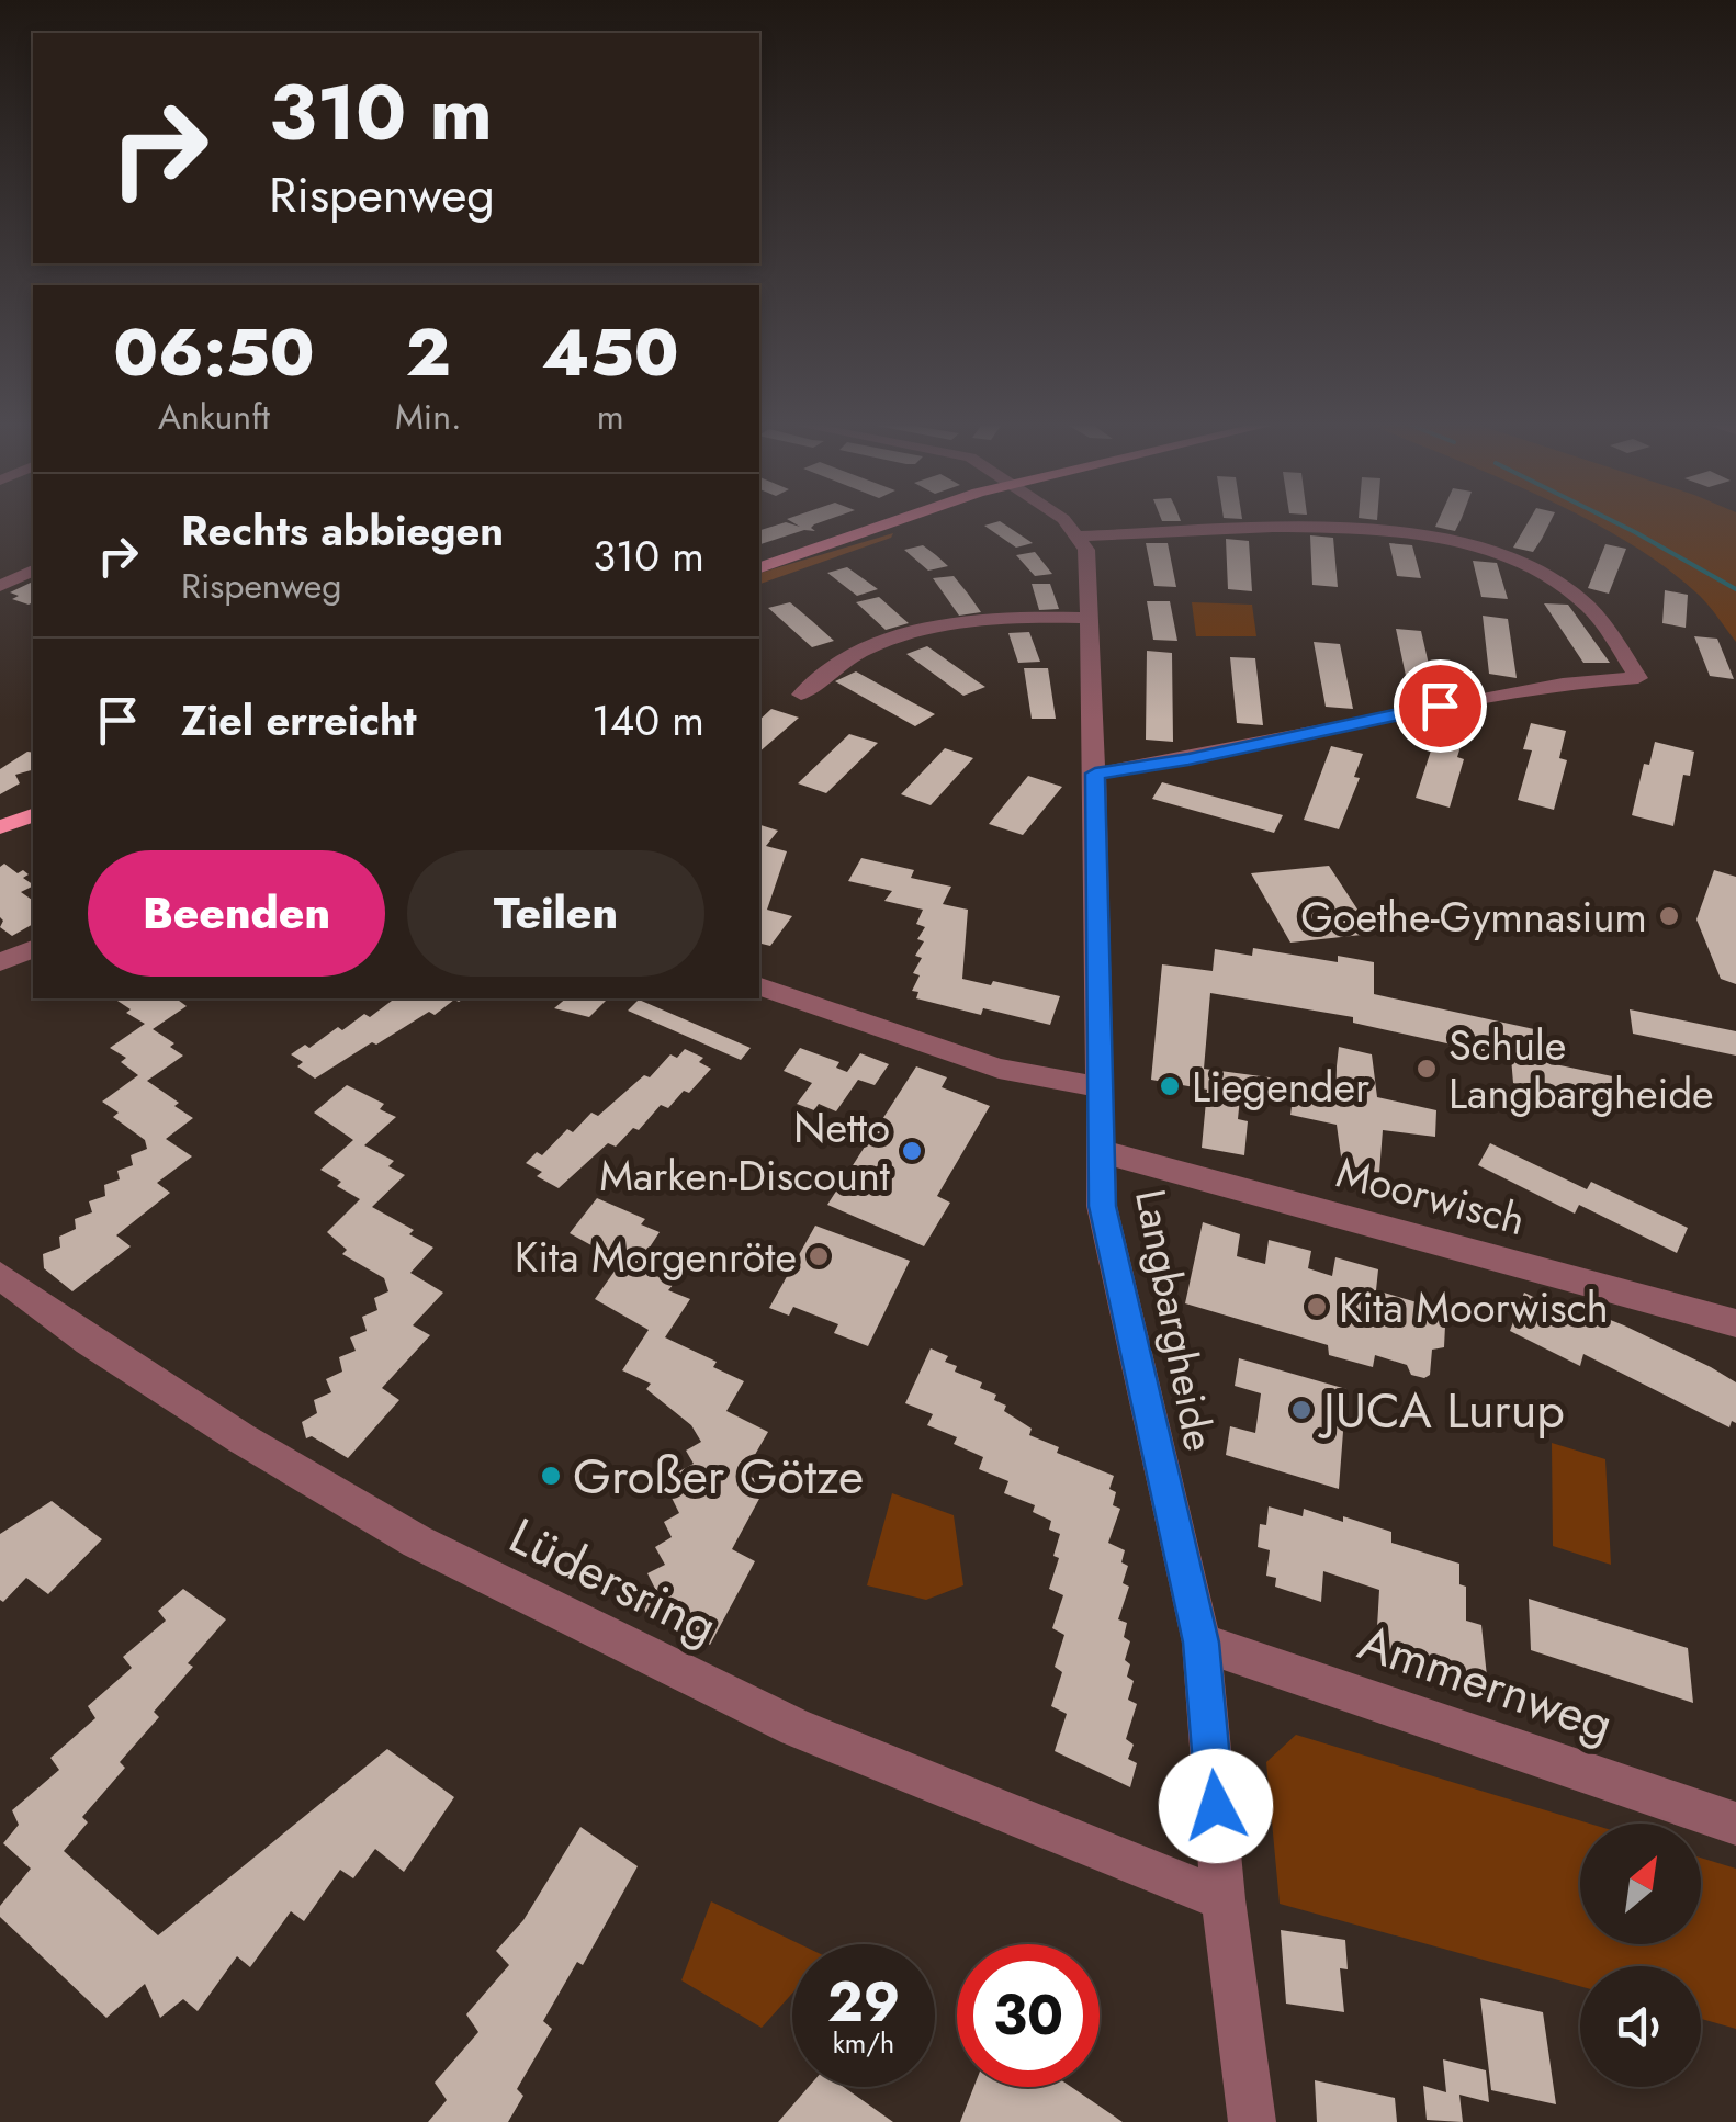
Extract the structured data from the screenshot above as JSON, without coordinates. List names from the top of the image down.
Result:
{
  "streets": {
    "street": [
      "Moorwisch",
      "Langbargheide",
      "Lüdersring",
      "Ammernweg"
    ]
  },
  "crossings": [
    ["Moorwisch", "Langbargheide"],
    ["Langbargheide", "Lüdersring"],
    ["Langbargheide", "Ammernweg"]
  ],
  "places": [
    "Goethe-Gymnasium",
    "Schule Langbargheide",
    "Liegender",
    "Netto Marken-Discount",
    "Kita Morgenröte",
    "Kita Moorwisch",
    "JUCA Lurup",
    "Großer Götze"
  ],
  "north": "top right",
  "page": {
    "turn": ["310 m", "Rispenweg"],
    "eta": [
      "06:50",
      "Ankunft",
      "2",
      "Min.",
      "450",
      "m"
    ],
    "list": [
      {
        "name": "Rechts abbiegen",
        "note": "Rispenweg",
        "value": "310 m"
      },
      {
        "name": "Ziel erreicht",
        "value": "140 m"
      }
    ],
    "buttons": ["Beenden", "Teilen"],
    "speed": "29 km/h",
    "limit": "30"
  }
}
